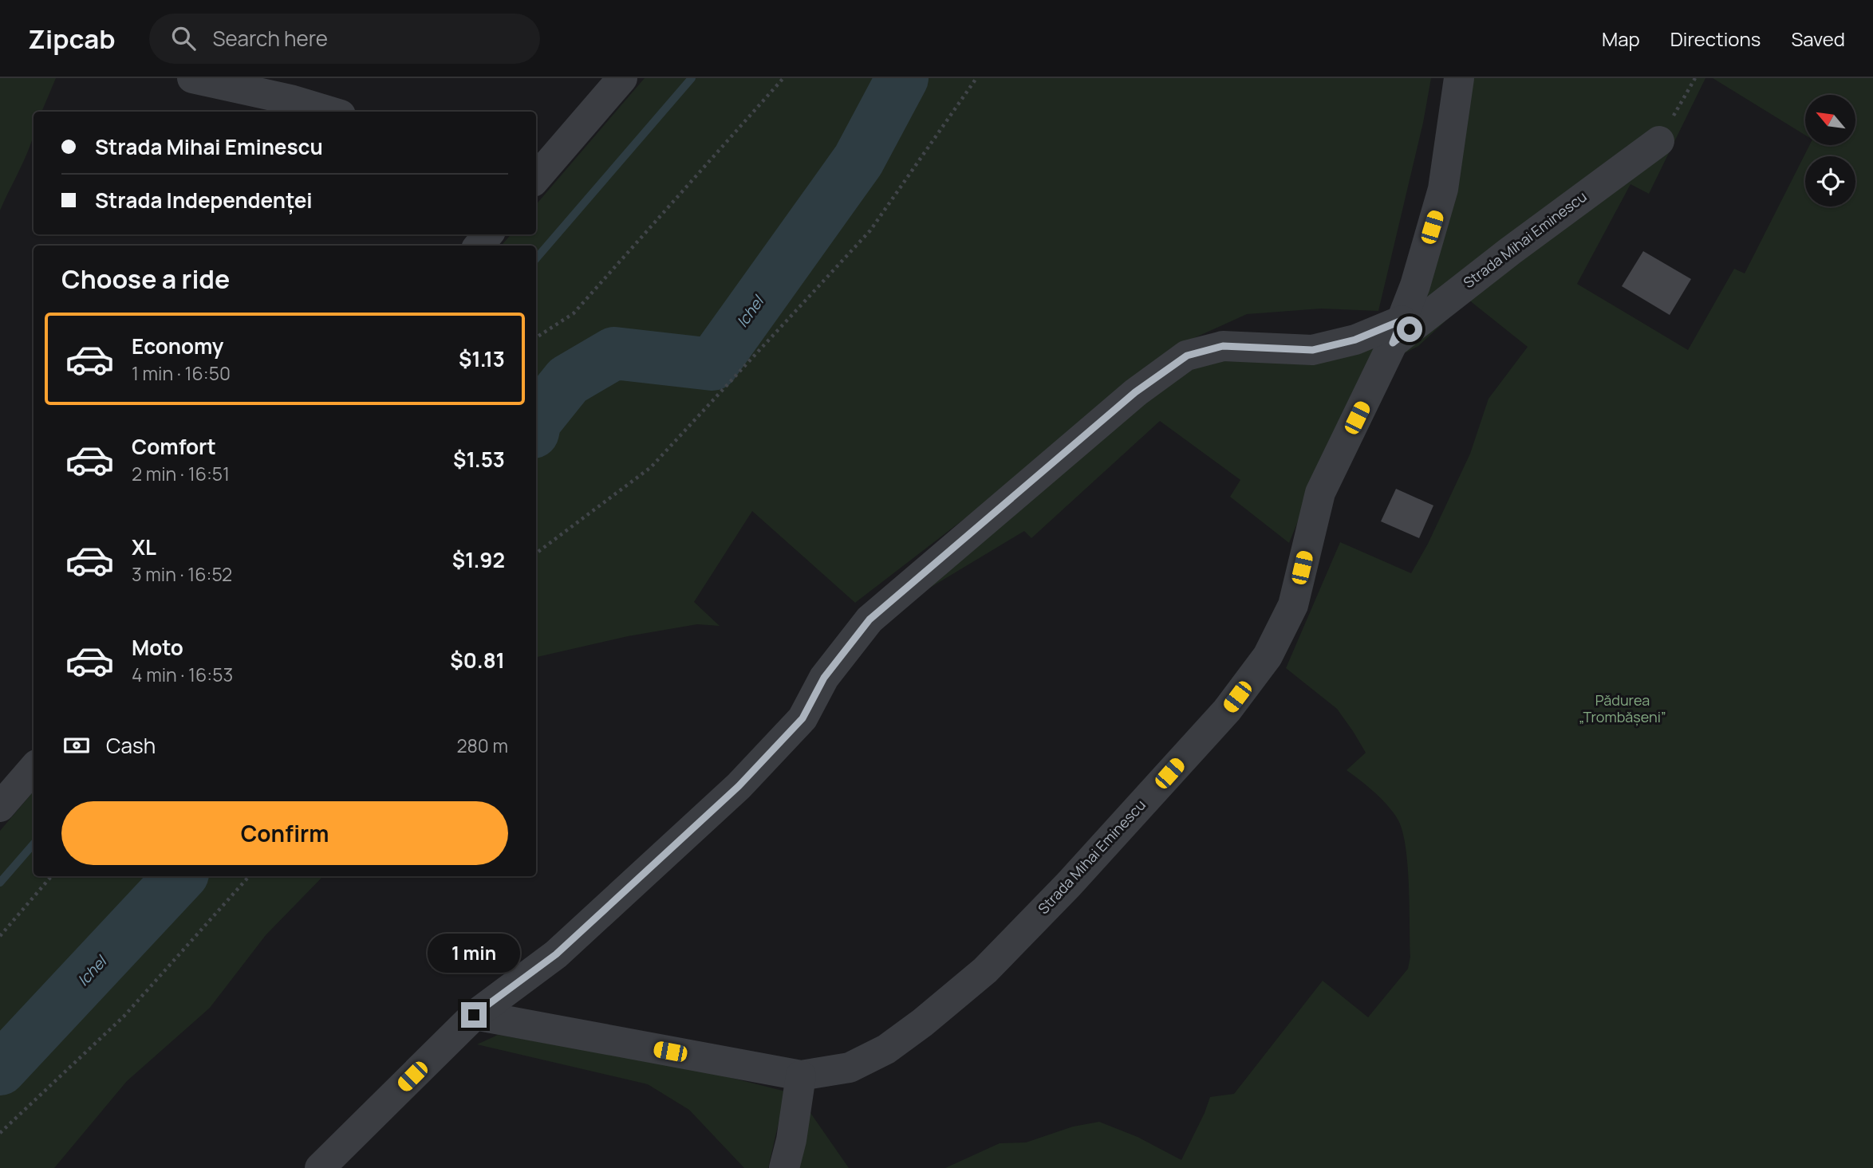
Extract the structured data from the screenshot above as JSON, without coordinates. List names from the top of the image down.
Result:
{
  "streets": {
    "street": ["Strada Mihai Eminescu"]
  },
  "water": ["Ichel"],
  "parks": ["Pădurea „Trombășeni”"],
  "north": "top left",
  "page": {
    "header": "Zipcab",
    "search": "Search here",
    "nav": ["Map", "Directions", "Saved"],
    "banner": ["Strada Mihai Eminescu", "Strada Independenței"],
    "heading": "Choose a ride",
    "list": [
      {
        "name": "Economy",
        "note": "1 min · 16:50",
        "value": "$1.13"
      },
      {
        "name": "Comfort",
        "note": "2 min · 16:51",
        "value": "$1.53"
      },
      {
        "name": "XL",
        "note": "3 min · 16:52",
        "value": "$1.92"
      },
      {
        "name": "Moto",
        "note": "4 min · 16:53",
        "value": "$0.81"
      }
    ],
    "pay": ["Cash", "280 m"],
    "buttons": "Confirm",
    "bubble": "1 min"
  }
}
